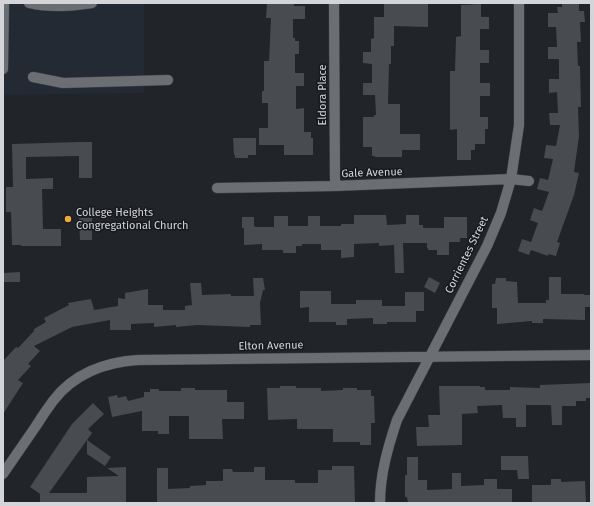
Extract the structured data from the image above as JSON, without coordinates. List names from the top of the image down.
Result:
{
  "streets": {
    "street": [
      "Eldora Place",
      "Gale Avenue",
      "Corrientes Street",
      "Elton Avenue"
    ]
  },
  "crossings": [
    ["Eldora Place", "Gale Avenue"],
    ["Gale Avenue", "Corrientes Street"],
    ["Corrientes Street", "Elton Avenue"]
  ],
  "places": ["College Heights Congregational Church"]
}
